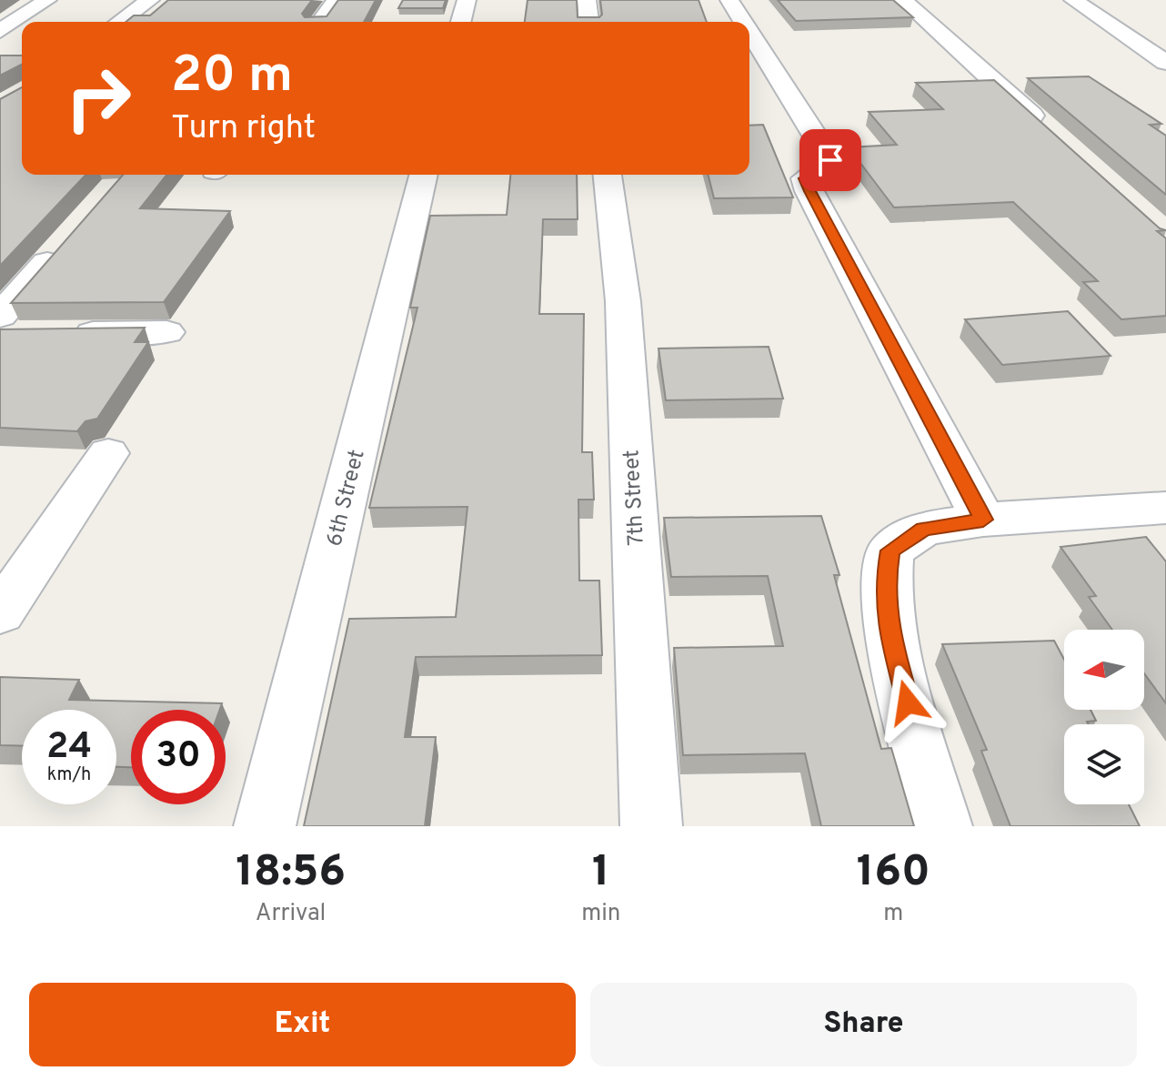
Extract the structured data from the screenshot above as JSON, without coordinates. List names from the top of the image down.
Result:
{
  "streets": {
    "street": ["6th Street", "7th Street"]
  },
  "north": "left",
  "page": {
    "turn": ["20 m", "Turn right"],
    "speed": "24 km/h",
    "limit": "30",
    "eta": [
      "18:56",
      "Arrival",
      "1",
      "min",
      "160",
      "m"
    ],
    "buttons": ["Exit", "Share"]
  }
}
